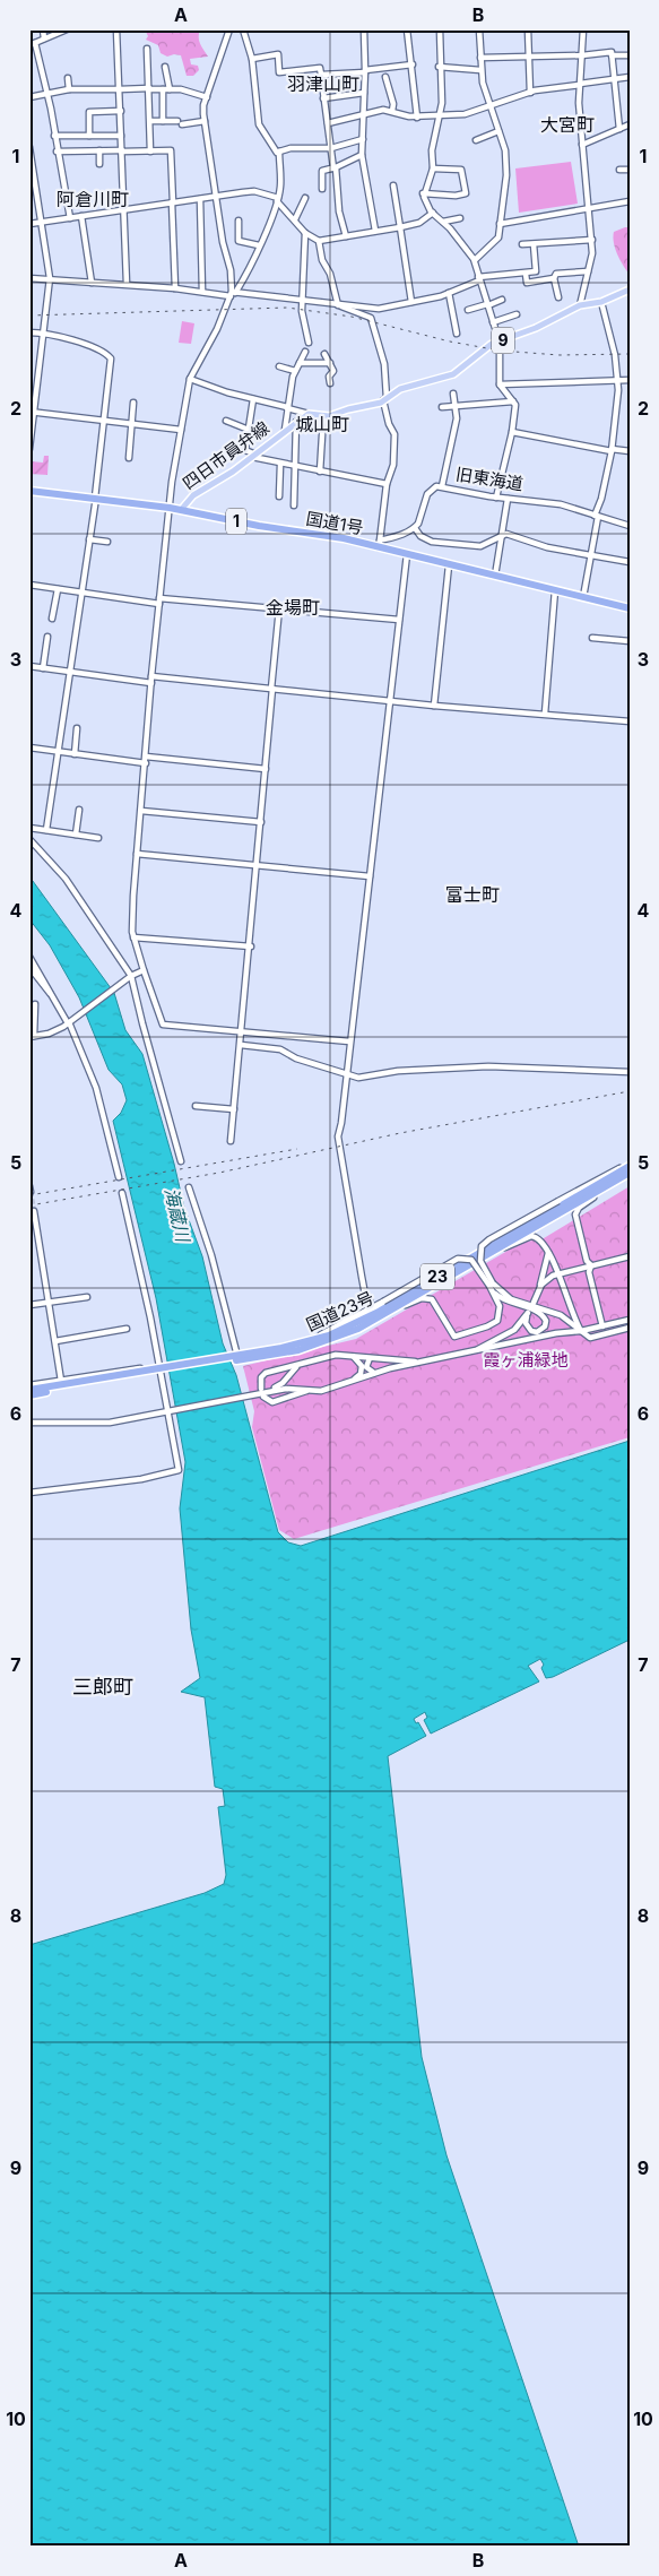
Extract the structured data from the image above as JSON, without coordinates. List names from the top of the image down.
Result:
{
  "streets": {
    "highway": [
      "1",
      "国道1号",
      "23",
      "国道23号"
    ],
    "main road": ["9", "四日市員弁線"],
    "street": ["旧東海道"]
  },
  "crossings": [
    ["9", "四日市員弁線"],
    ["四日市員弁線", "国道1号"]
  ],
  "districts": [
    "羽津山町",
    "大宮町",
    "阿倉川町",
    "城山町",
    "金場町",
    "富士町",
    "三郎町"
  ],
  "water": ["海蔵川"],
  "parks": ["霞ヶ浦緑地"],
  "grid": {
    "columns": ["A", "B"],
    "rows": [
      "1",
      "2",
      "3",
      "4",
      "5",
      "6",
      "7",
      "8",
      "9",
      "10"
    ]
  }
}
